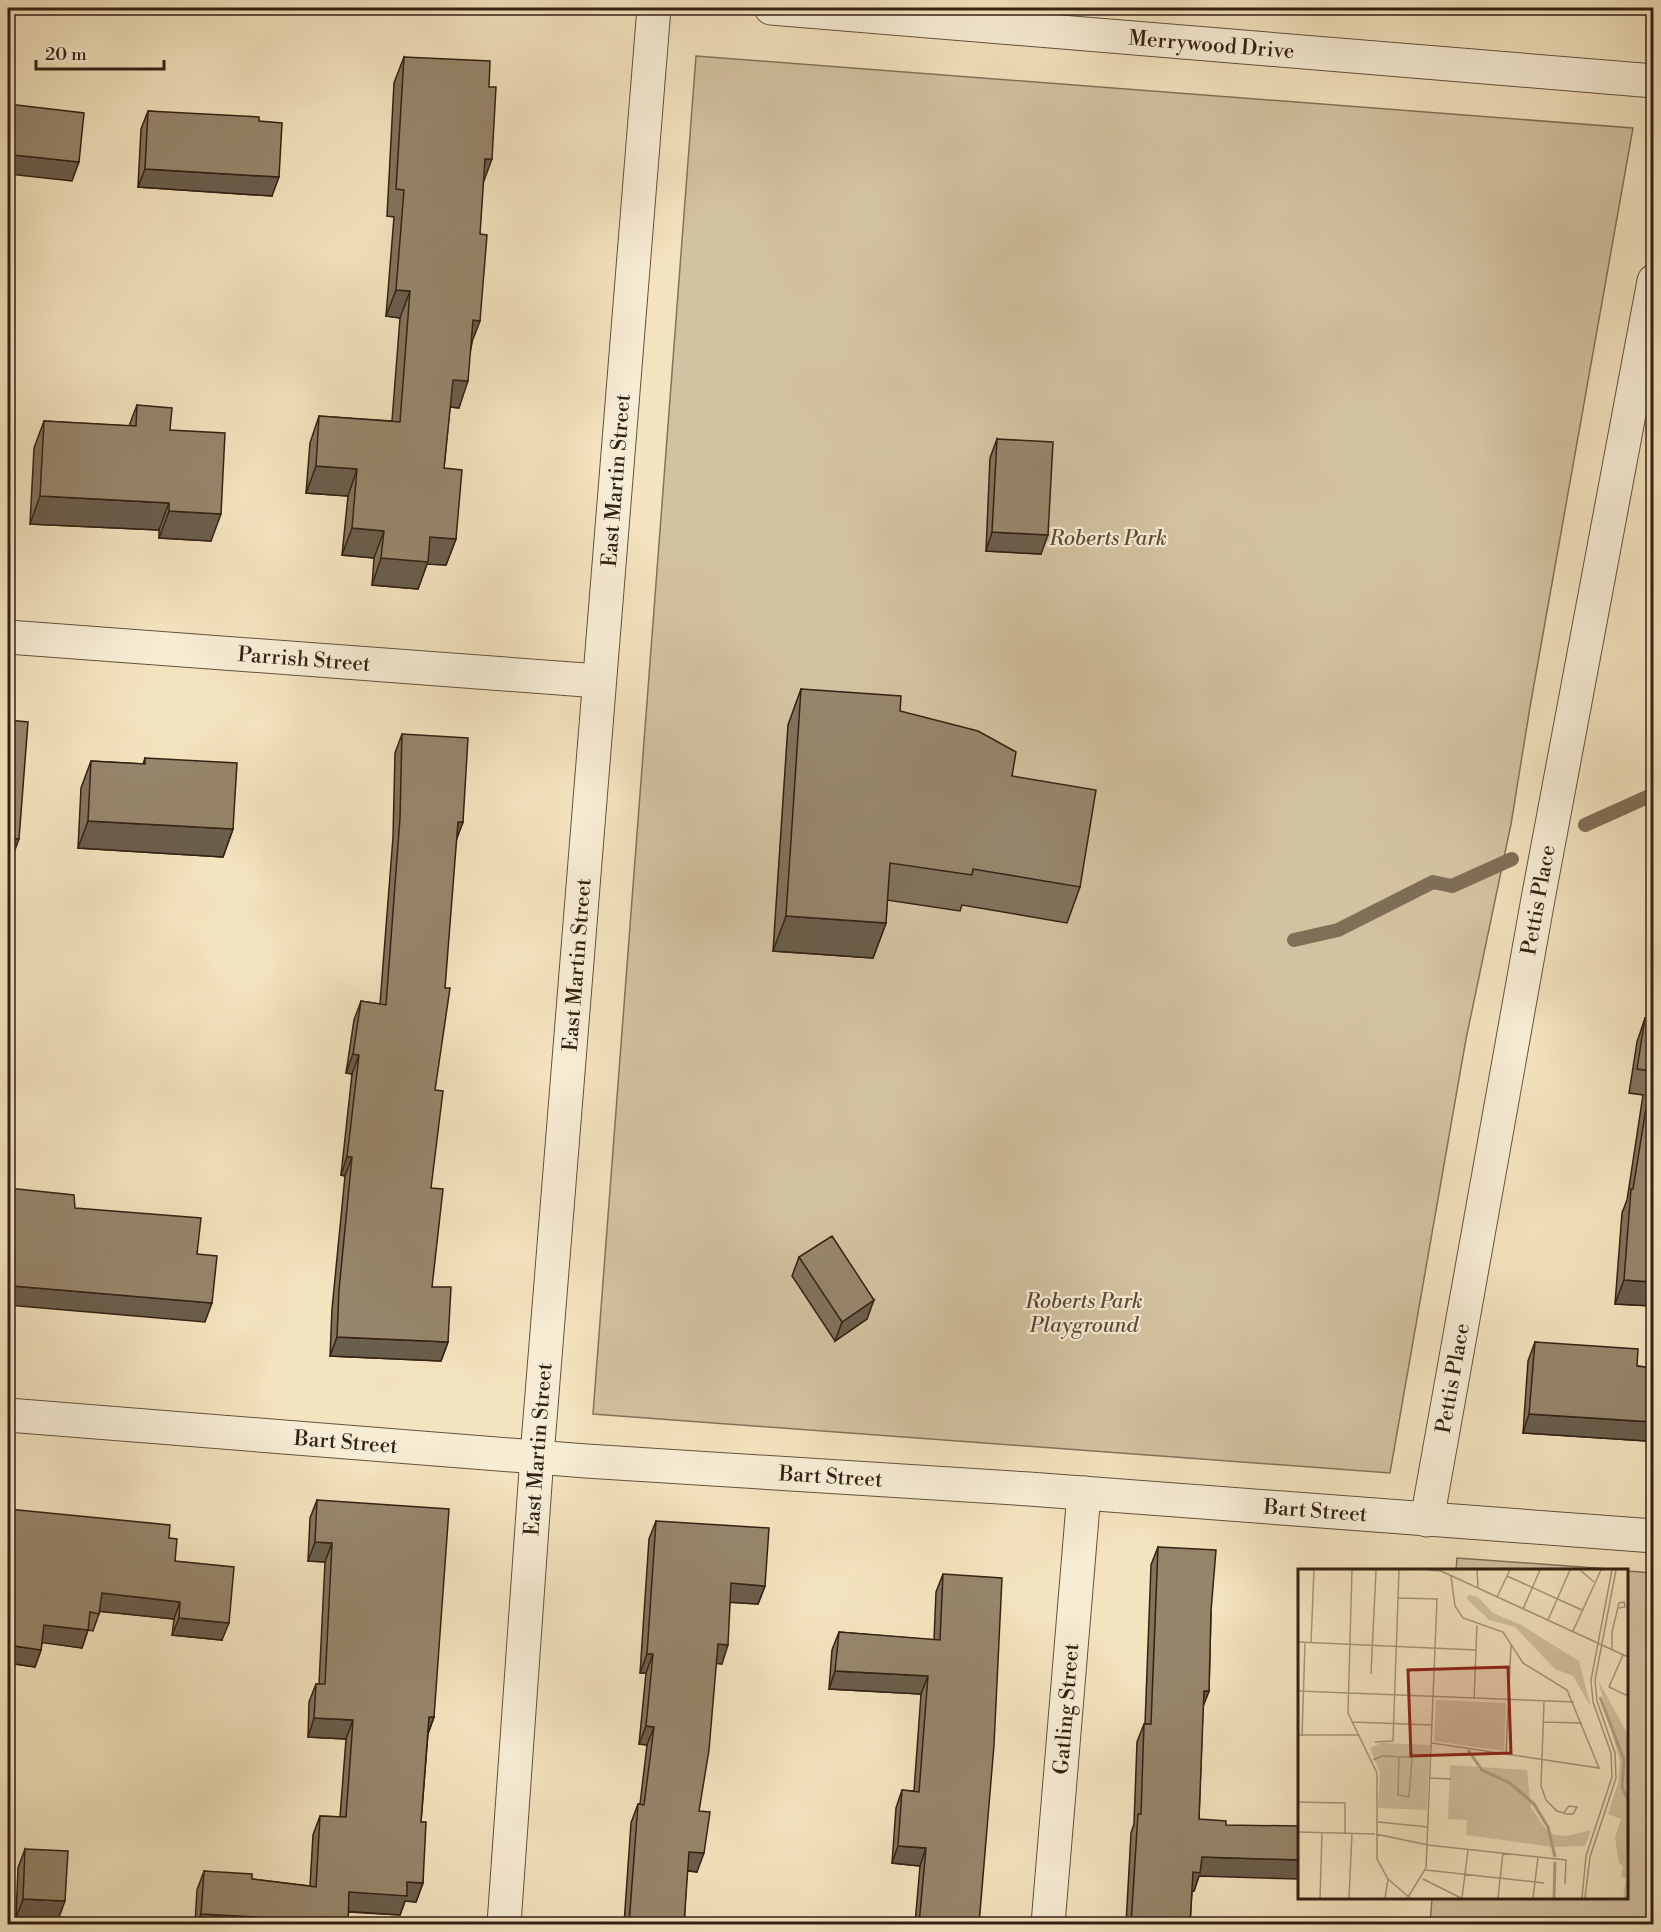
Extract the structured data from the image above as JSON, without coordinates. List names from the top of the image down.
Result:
{
  "streets": {
    "street": [
      "Merrywood Drive",
      "East Martin Street",
      "Parrish Street",
      "Pettis Place",
      "Bart Street",
      "Gatling Street"
    ]
  },
  "crossings": [
    ["East Martin Street", "Parrish Street"],
    ["East Martin Street", "Bart Street"],
    ["Pettis Place", "Bart Street"],
    ["Bart Street", "Gatling Street"]
  ],
  "parks": ["Roberts Park", "Roberts Park Playground"],
  "scale_bar": "20 m"
}
